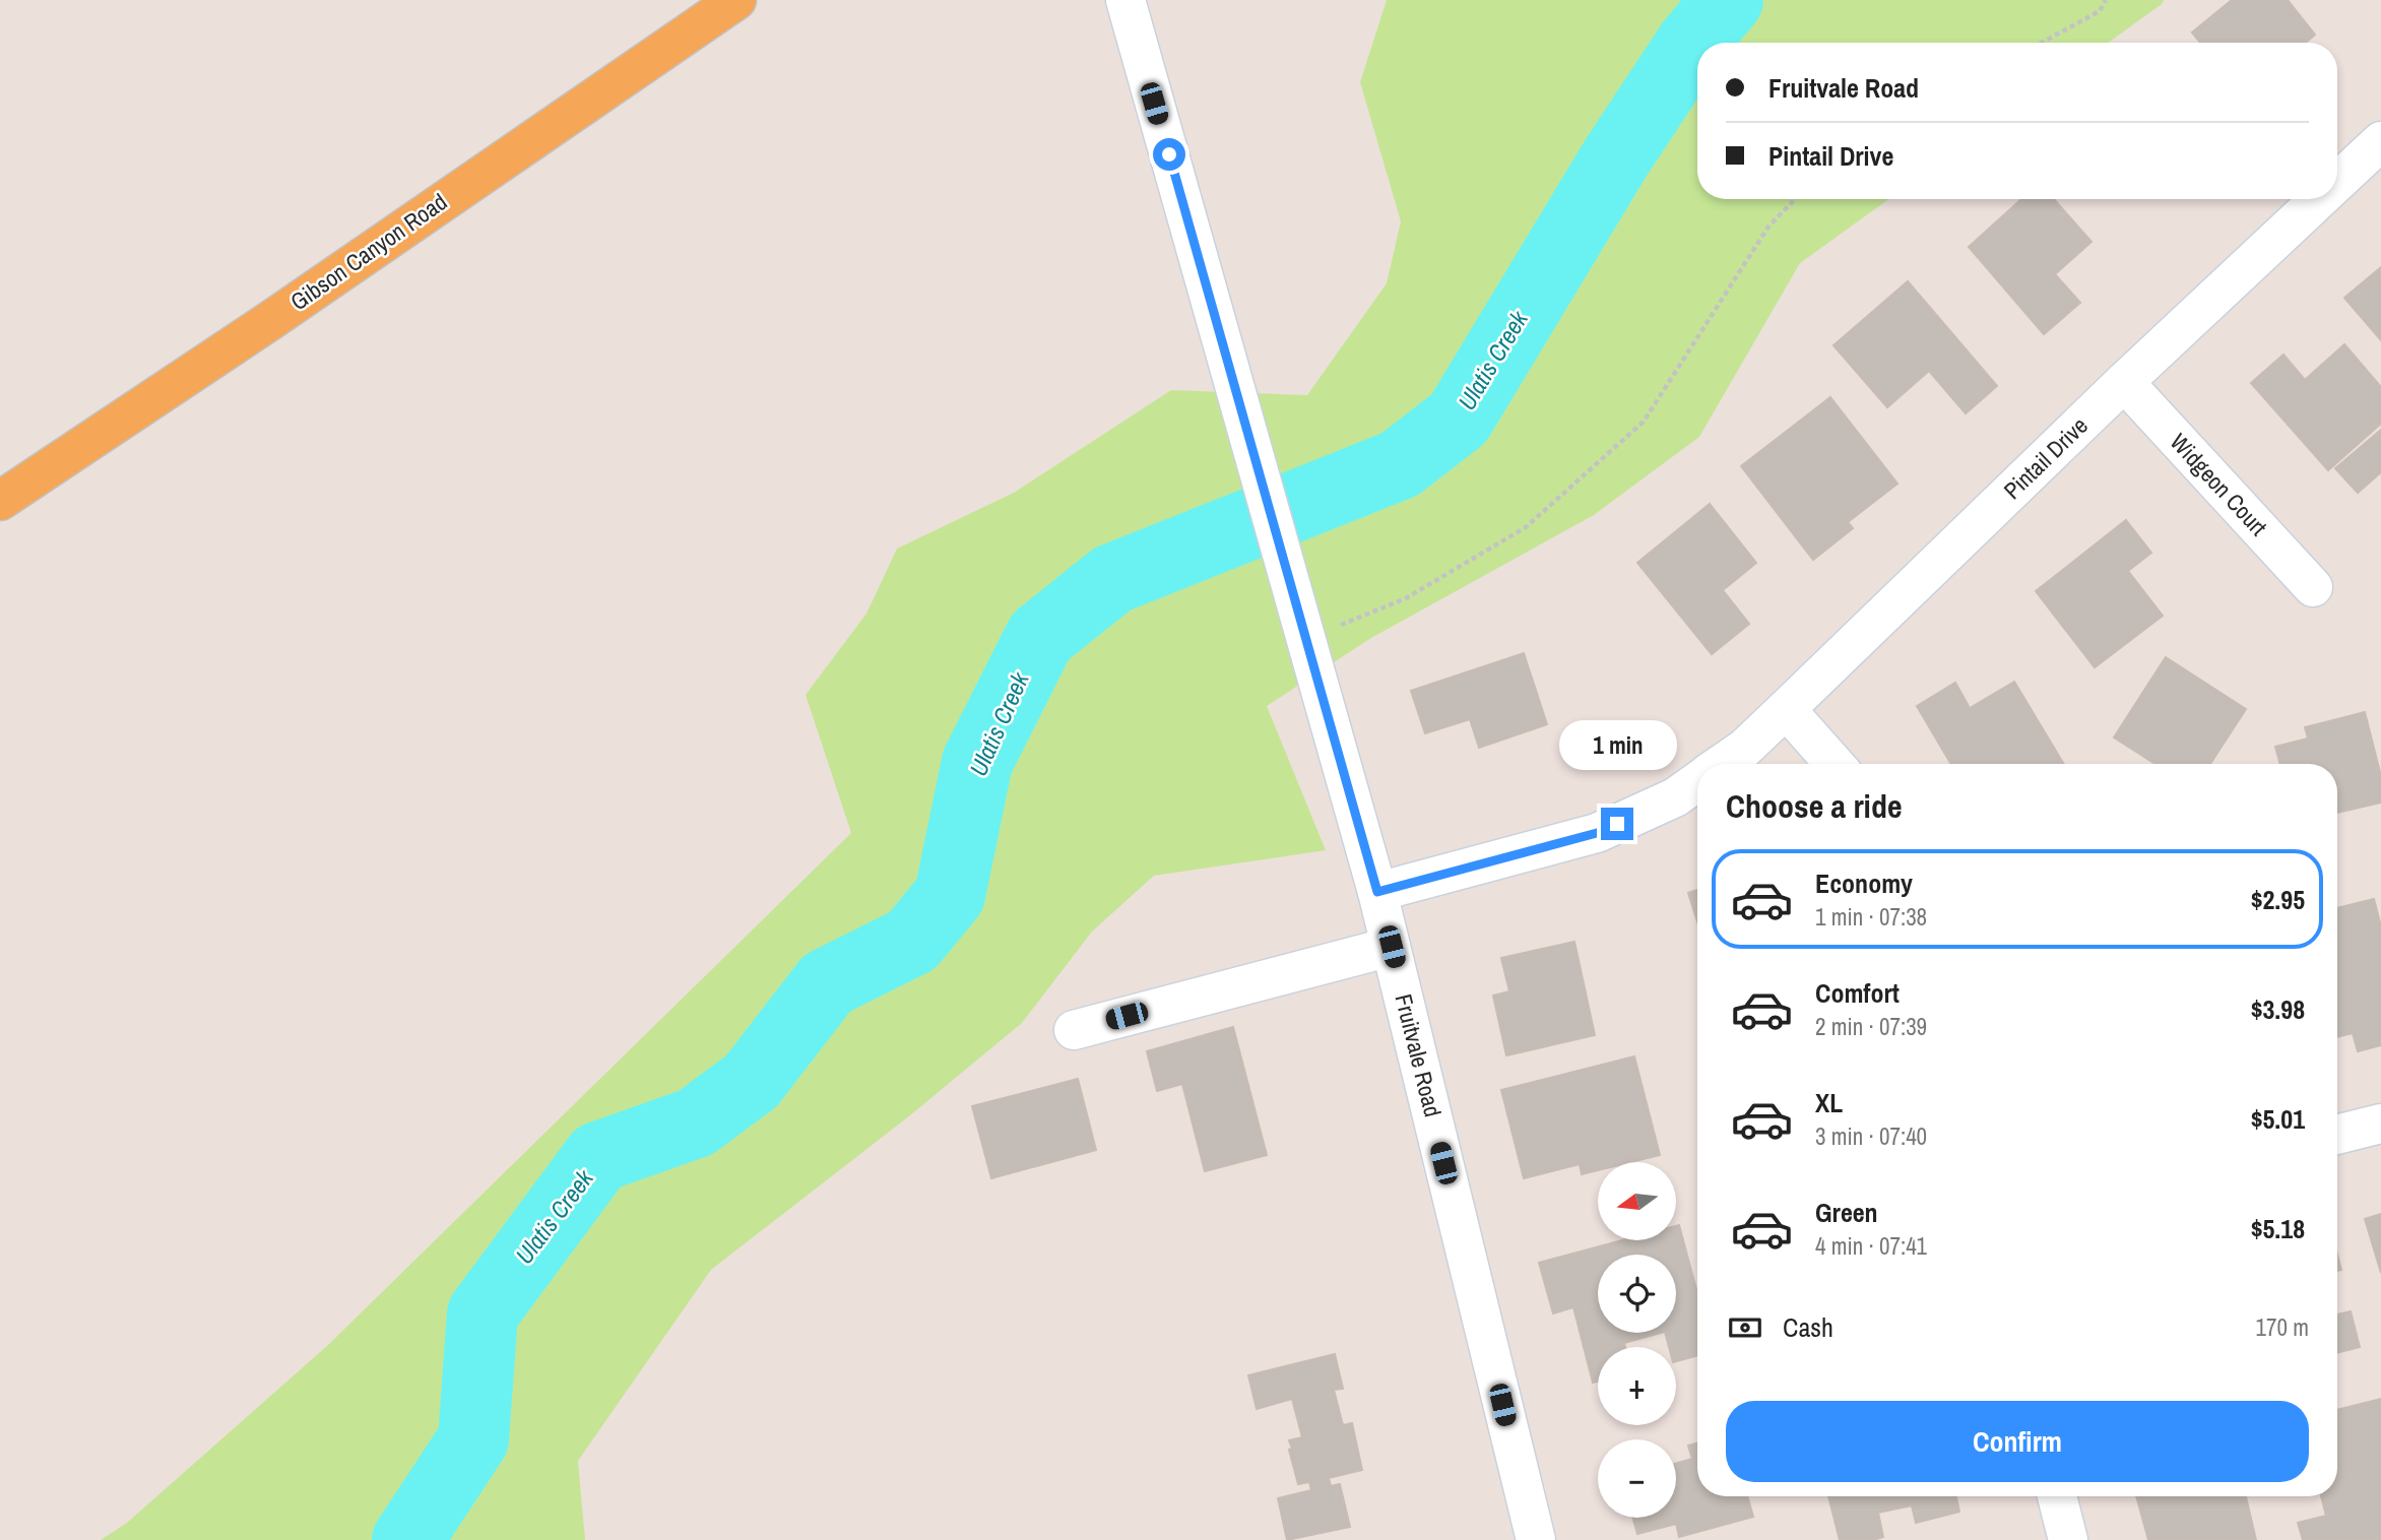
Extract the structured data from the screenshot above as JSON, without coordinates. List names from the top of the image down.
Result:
{
  "streets": {
    "main road": ["Gibson Canyon Road"],
    "street": ["Pintail Drive", "Widgeon Court", "Fruitvale Road"]
  },
  "crossings": [
    ["Pintail Drive", "Widgeon Court"],
    ["Pintail Drive", "Fruitvale Road"]
  ],
  "water": ["Ulatis Creek"],
  "north": "left",
  "page": {
    "banner": ["Fruitvale Road", "Pintail Drive"],
    "bubble": "1 min",
    "heading": "Choose a ride",
    "list": [
      {
        "name": "Economy",
        "note": "1 min · 07:38",
        "value": "$2.95"
      },
      {
        "name": "Comfort",
        "note": "2 min · 07:39",
        "value": "$3.98"
      },
      {
        "name": "XL",
        "note": "3 min · 07:40",
        "value": "$5.01"
      },
      {
        "name": "Green",
        "note": "4 min · 07:41",
        "value": "$5.18"
      }
    ],
    "map_buttons": ["+", "−"],
    "pay": ["Cash", "170 m"],
    "buttons": "Confirm"
  }
}
